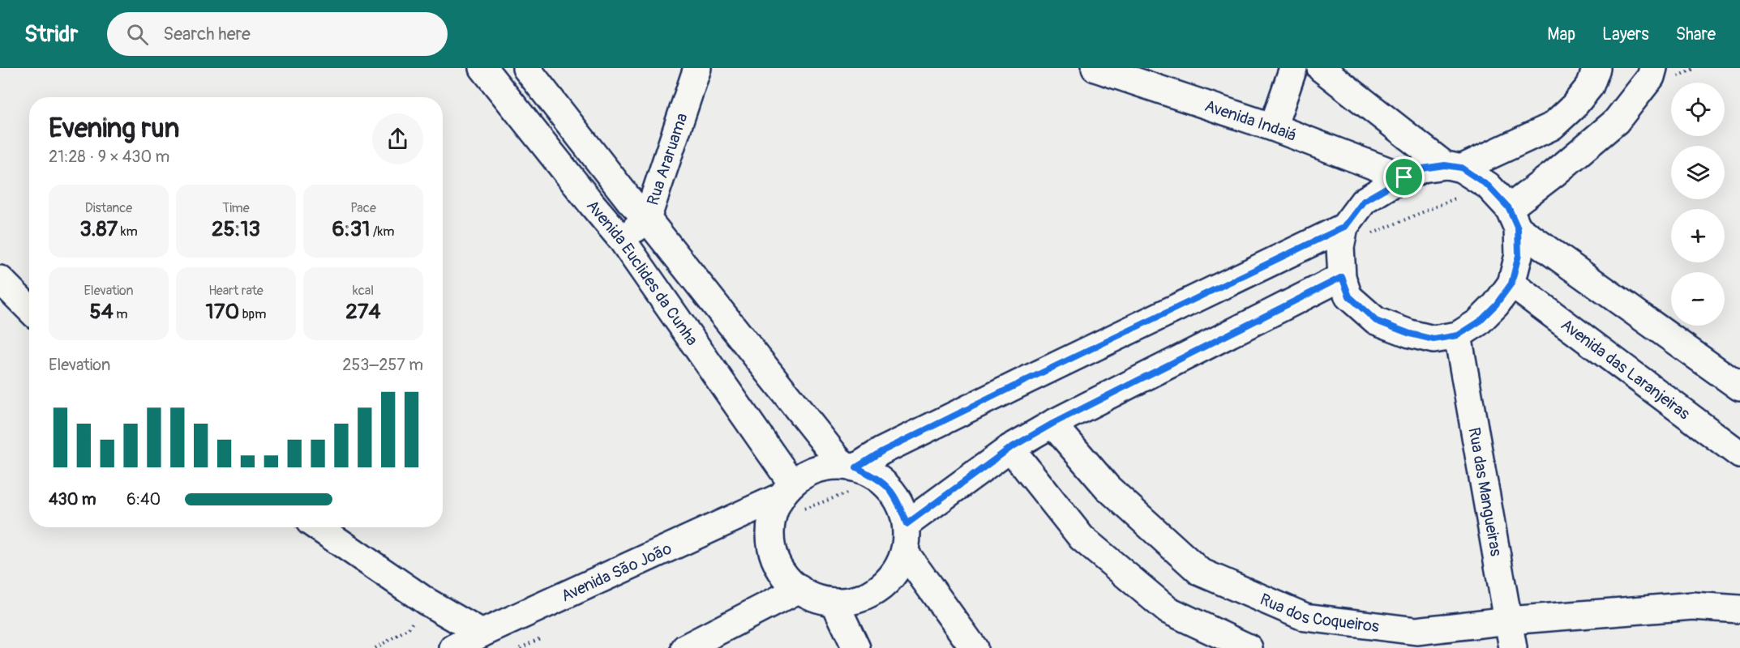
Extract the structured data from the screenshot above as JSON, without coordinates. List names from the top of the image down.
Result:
{
  "streets": {
    "street": [
      "Avenida Indaiá",
      "Rua Araruama",
      "Avenida Euclides da Cunha",
      "Avenida das Laranjeiras",
      "Rua das Mangueiras",
      "Avenida São João",
      "Rua dos Coqueiros"
    ]
  },
  "crossings": [
    ["Avenida Indaiá", "Avenida das Laranjeiras"],
    ["Avenida Indaiá", "Rua das Mangueiras"],
    ["Rua Araruama", "Avenida Euclides da Cunha"],
    ["Avenida Euclides da Cunha", "Avenida São João"],
    ["Avenida das Laranjeiras", "Rua das Mangueiras"],
    ["Rua das Mangueiras", "Rua dos Coqueiros"]
  ],
  "page": {
    "header": "Stridr",
    "search": "Search here",
    "nav": ["Map", "Layers", "Share"],
    "map_buttons": ["+", "−"],
    "heading": ["Evening run", "21:28 · 9 × 430 m"],
    "stats": [
      ["Distance", "3.87 km"],
      ["Time", "25:13"],
      ["Pace", "6:31 /km"],
      ["Elevation", "54 m"],
      ["Heart rate", "170 bpm"],
      ["kcal", "274"]
    ],
    "chart": ["Elevation", "253–257 m"],
    "list": [
      {
        "name": "430 m",
        "note": "6:40"
      }
    ]
  }
}
